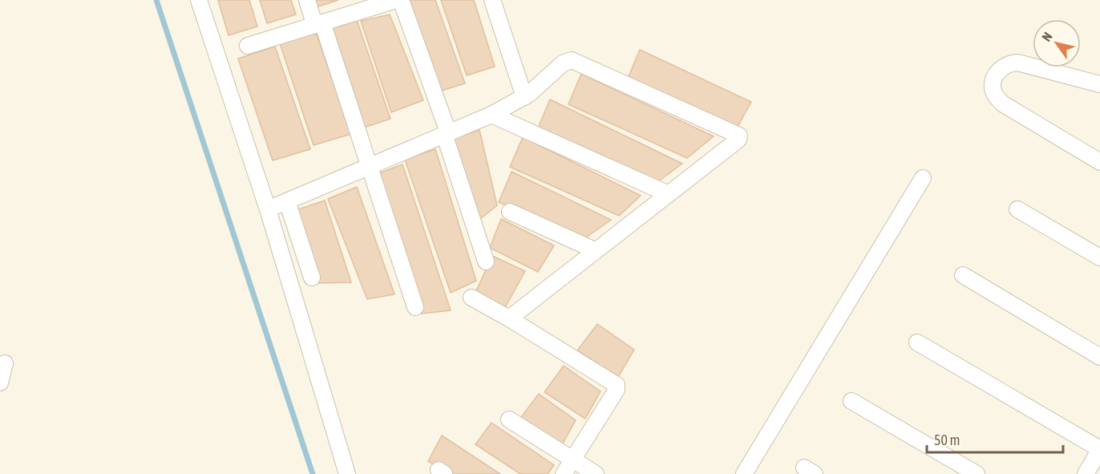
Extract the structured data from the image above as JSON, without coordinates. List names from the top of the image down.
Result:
{
  "scale_bar": "50 m",
  "north": "top left"
}
